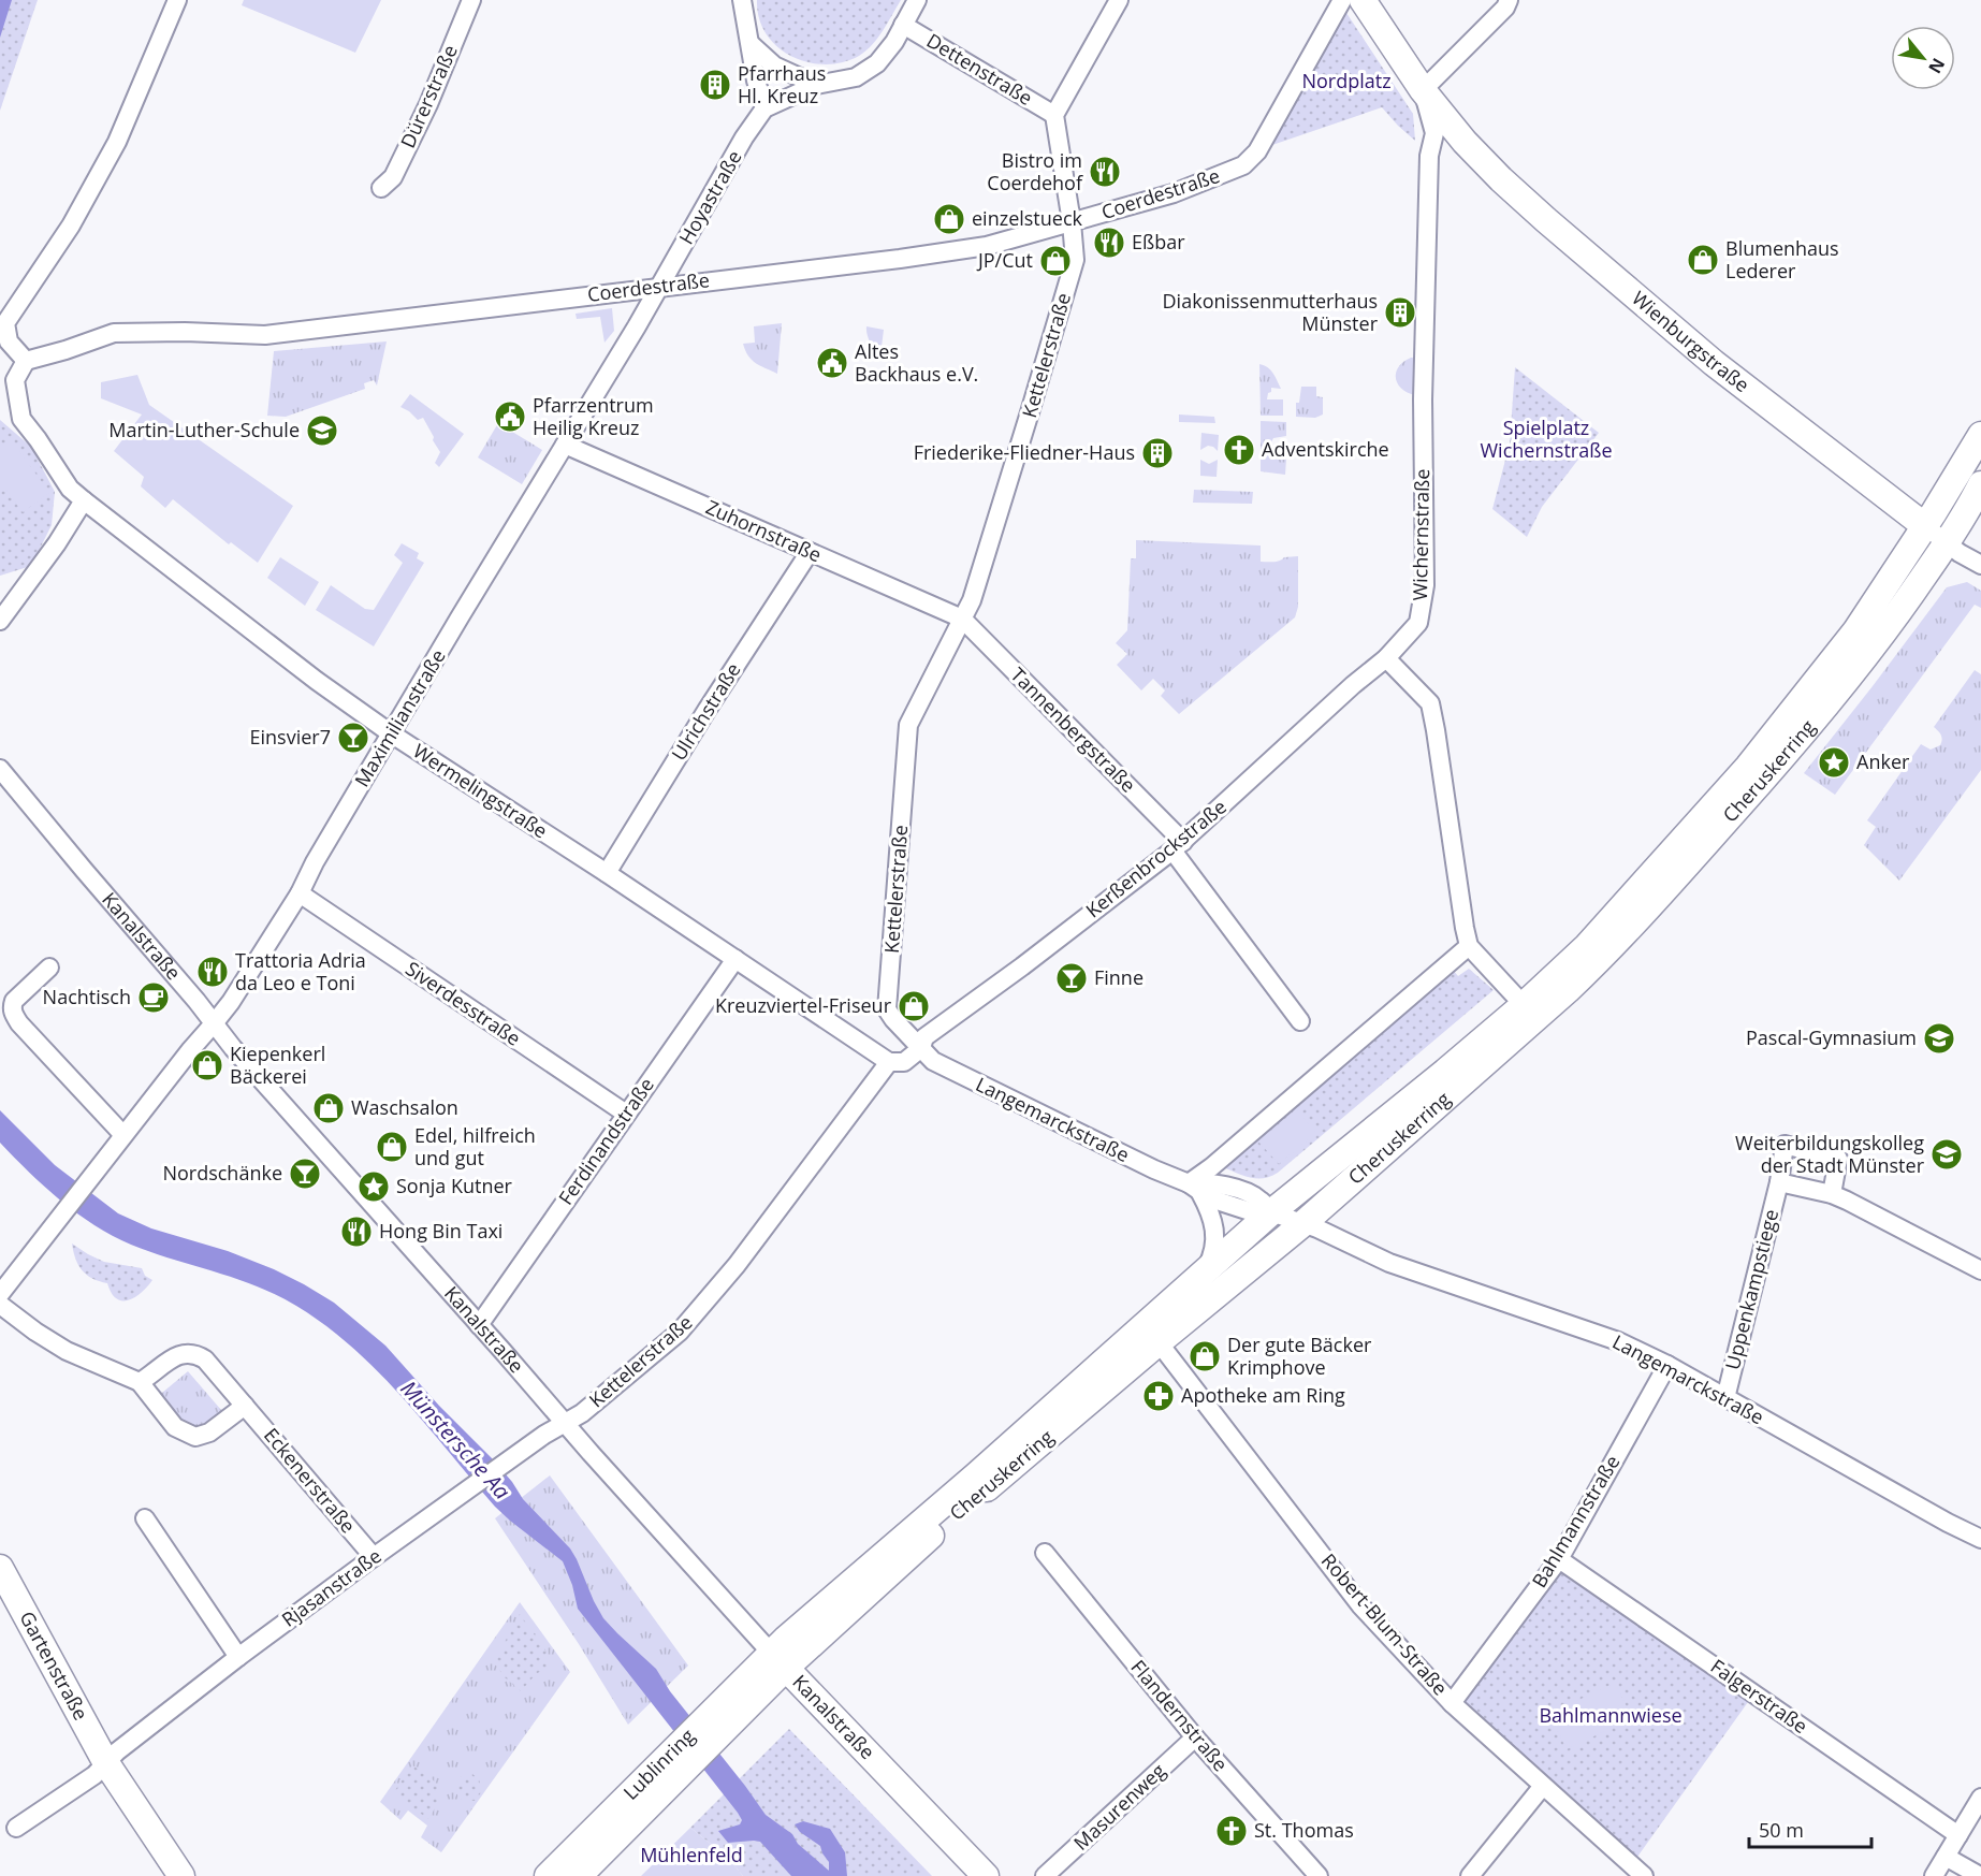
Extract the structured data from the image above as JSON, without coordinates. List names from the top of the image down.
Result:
{
  "streets": {
    "main road": [
      "Wienburgstraße",
      "Cheruskerring",
      "Kanalstraße",
      "Gartenstraße",
      "Lublinring"
    ],
    "street": [
      "Dettenstraße",
      "Dürerstraße",
      "Coerdestraße",
      "Hoyastraße",
      "Kettelerstraße",
      "Zuhornstraße",
      "Wichernstraße",
      "Ulrichstraße",
      "Maximilianstraße",
      "Tannenbergstraße",
      "Wermelingstraße",
      "Kerßenbrockstraße",
      "Siverdesstraße",
      "Langemarckstraße",
      "Ferdinandstraße",
      "Uppenkampstiege",
      "Eckenerstraße",
      "Bahlmannstraße",
      "Rjasanstraße",
      "Robert-Blum-Straße",
      "Falgerstraße",
      "Flandernstraße",
      "Masurenweg"
    ]
  },
  "crossings": [
    ["Dettenstraße", "Kettelerstraße"],
    ["Coerdestraße", "Hoyastraße"],
    ["Coerdestraße", "Kettelerstraße"],
    ["Coerdestraße", "Maximilianstraße"],
    ["Coerdestraße", "Wermelingstraße"],
    ["Hoyastraße", "Maximilianstraße"],
    ["Wienburgstraße", "Wichernstraße"],
    ["Wienburgstraße", "Cheruskerring"],
    ["Kettelerstraße", "Zuhornstraße"],
    ["Kettelerstraße", "Tannenbergstraße"],
    ["Kettelerstraße", "Wermelingstraße"],
    ["Kettelerstraße", "Kerßenbrockstraße"],
    ["Kettelerstraße", "Kanalstraße"],
    ["Kettelerstraße", "Langemarckstraße"],
    ["Kettelerstraße", "Rjasanstraße"],
    ["Zuhornstraße", "Ulrichstraße"],
    ["Zuhornstraße", "Maximilianstraße"],
    ["Zuhornstraße", "Tannenbergstraße"],
    ["Wichernstraße", "Kerßenbrockstraße"],
    ["Ulrichstraße", "Wermelingstraße"],
    ["Maximilianstraße", "Wermelingstraße"],
    ["Maximilianstraße", "Kanalstraße"],
    ["Maximilianstraße", "Siverdesstraße"],
    ["Tannenbergstraße", "Kerßenbrockstraße"],
    ["Cheruskerring", "Kanalstraße"],
    ["Cheruskerring", "Langemarckstraße"],
    ["Cheruskerring", "Robert-Blum-Straße"],
    ["Cheruskerring", "Lublinring"],
    ["Wermelingstraße", "Ferdinandstraße"],
    ["Kerßenbrockstraße", "Langemarckstraße"],
    ["Kanalstraße", "Ferdinandstraße"],
    ["Kanalstraße", "Rjasanstraße"],
    ["Kanalstraße", "Lublinring"],
    ["Siverdesstraße", "Ferdinandstraße"],
    ["Langemarckstraße", "Uppenkampstiege"],
    ["Langemarckstraße", "Bahlmannstraße"],
    ["Eckenerstraße", "Rjasanstraße"],
    ["Bahlmannstraße", "Robert-Blum-Straße"],
    ["Bahlmannstraße", "Falgerstraße"],
    ["Rjasanstraße", "Gartenstraße"],
    ["Flandernstraße", "Masurenweg"]
  ],
  "water": ["Münstersche Aa"],
  "parks": [
    "Nordplatz",
    "Spielplatz Wichernstraße",
    "Bahlmannwiese",
    "Mühlenfeld"
  ],
  "places": {
    "building": ["Pfarrhaus Hl. Kreuz", "Diakonissenmutterhaus Münster", "Friederike-Fliedner-Haus"],
    "restaurant": [
      "Bistro im Coerdehof",
      "Eßbar",
      "Trattoria Adria da Leo e Toni",
      "Hong Bin Taxi"
    ],
    "shop": [
      "einzelstueck",
      "Blumenhaus Lederer",
      "JP/Cut",
      "Kreuzviertel-Friseur",
      "Kiepenkerl Bäckerei",
      "Waschsalon",
      "Edel, hilfreich und gut",
      "Der gute Bäcker Krimphove"
    ],
    "public building": ["Altes Backhaus e.V.", "Pfarrzentrum Heilig Kreuz"],
    "school or university": ["Martin-Luther-Schule", "Pascal-Gymnasium", "Weiterbildungskolleg der Stadt Münster"],
    "church": ["Adventskirche", "St. Thomas"],
    "bar": ["Einsvier7", "Finne", "Nordschänke"],
    "place": ["Anker", "Sonja Kutner"],
    "cafe": ["Nachtisch"],
    "pharmacy": ["Apotheke am Ring"]
  },
  "scale_bar": "50 m",
  "north": "bottom right"
}
